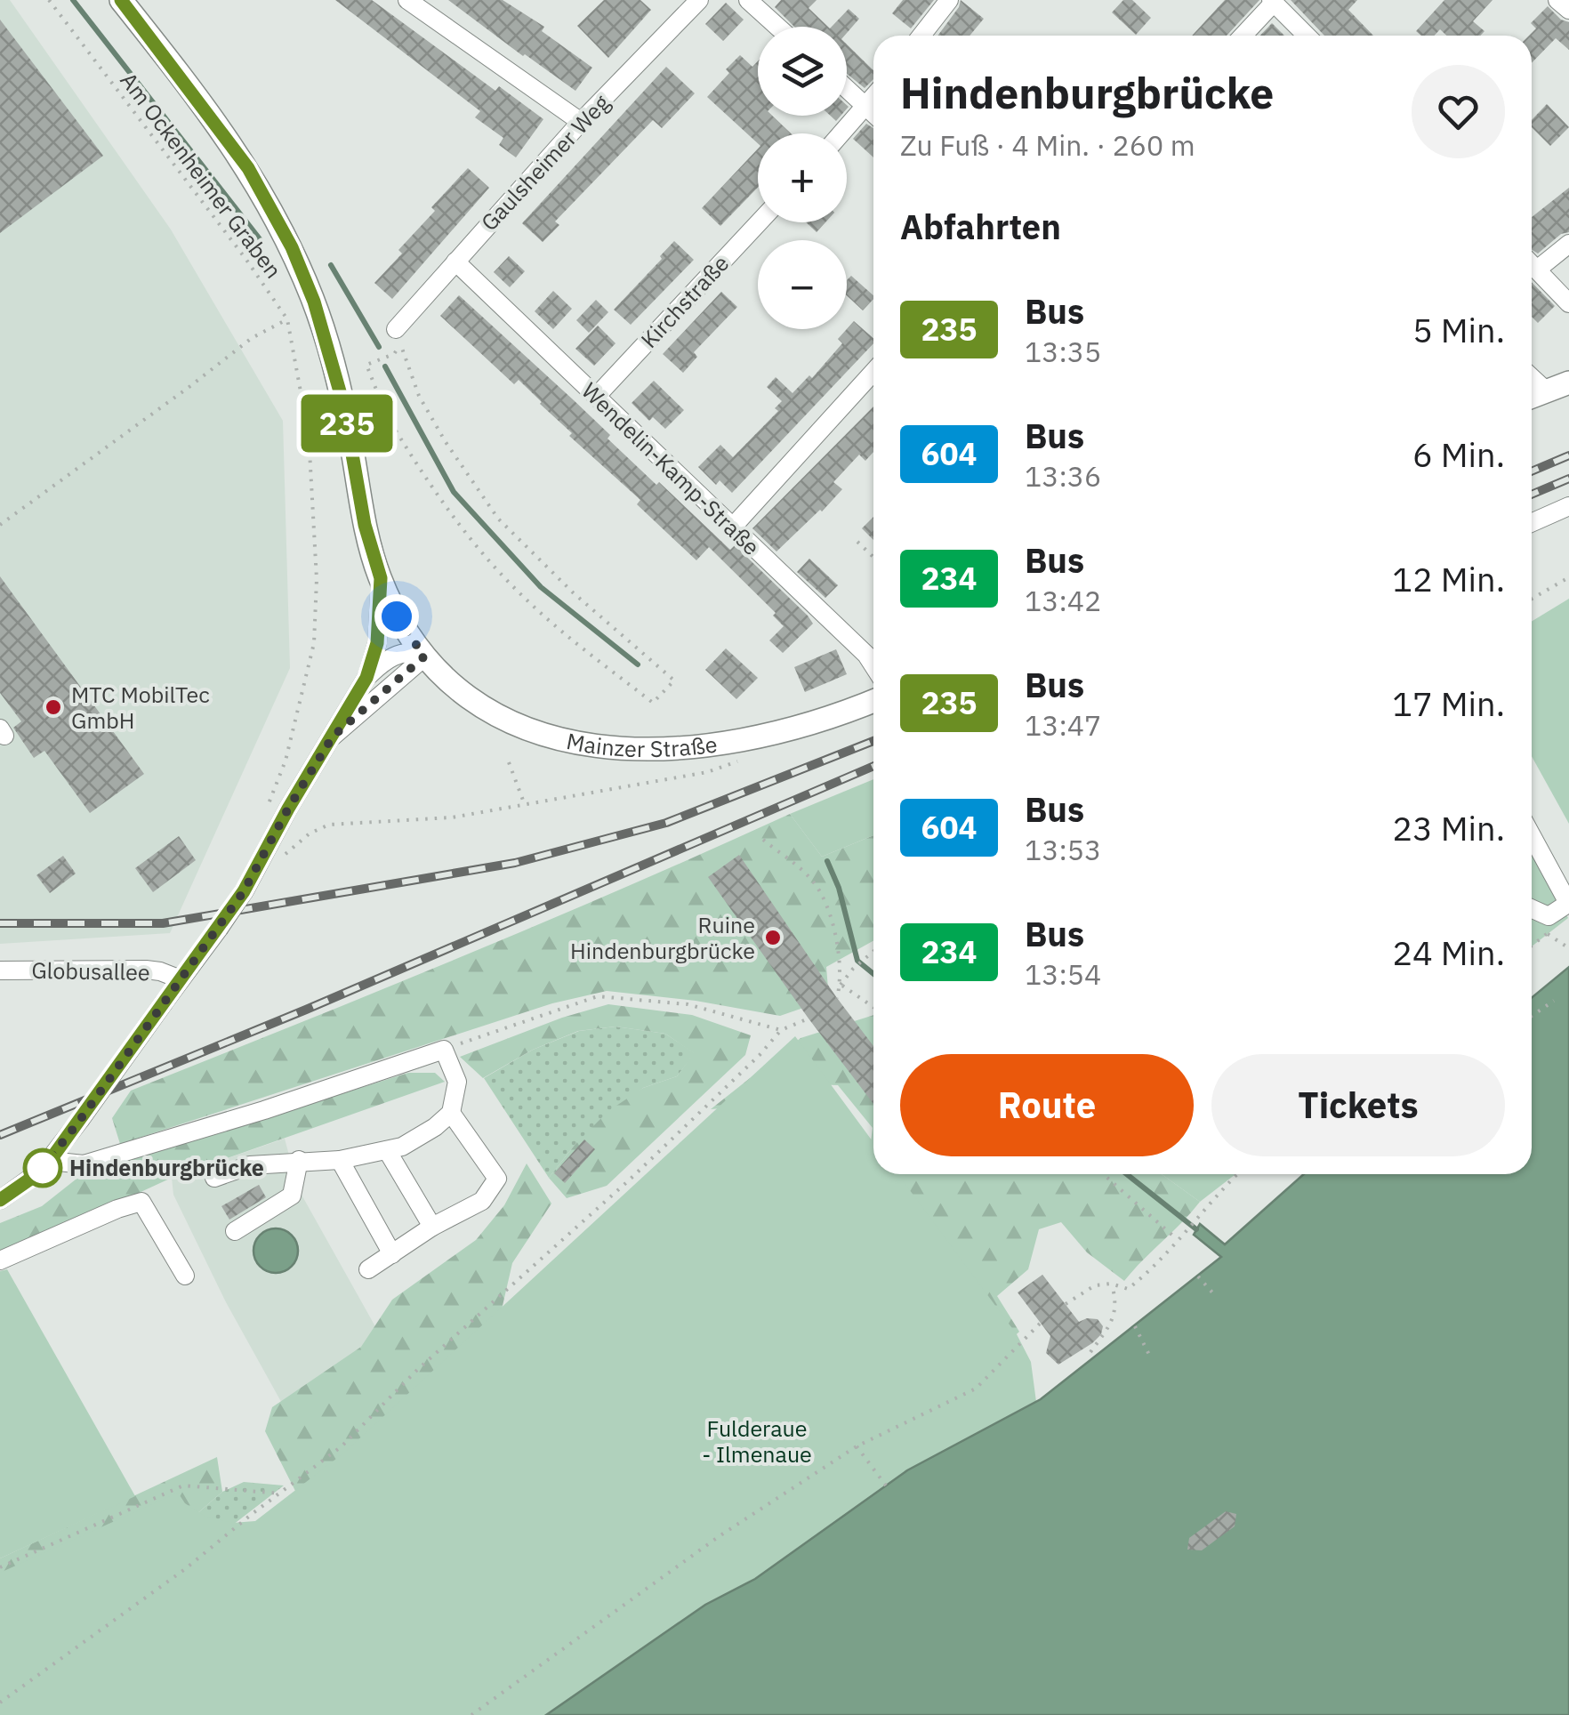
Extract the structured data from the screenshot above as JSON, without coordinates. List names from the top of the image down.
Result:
{
  "streets": {
    "main road": ["Mainzer Straße"],
    "street": [
      "Gaulsheimer Weg",
      "Kirchstraße",
      "Wendelin-Kamp-Straße",
      "Globusallee"
    ],
    "path": ["Am Ockenheimer Graben"]
  },
  "crossings": [
    ["Gaulsheimer Weg", "Wendelin-Kamp-Straße"],
    ["Kirchstraße", "Wendelin-Kamp-Straße"]
  ],
  "parks": ["Fulderaue - Ilmenaue"],
  "places": ["MTC MobilTec GmbH", "Ruine Hindenburgbrücke", "Hindenburgbrücke"],
  "lines": ["bus line 235"],
  "page": {
    "on_map": "235",
    "map_buttons": ["+", "−"],
    "heading": [
      ["Hindenburgbrücke", "Zu Fuß · 4 Min. · 260 m"],
      "Abfahrten"
    ],
    "list": [
      {
        "mark": "235",
        "name": "Bus",
        "note": "13:35",
        "value": "5 Min."
      },
      {
        "mark": "604",
        "name": "Bus",
        "note": "13:36",
        "value": "6 Min."
      },
      {
        "mark": "234",
        "name": "Bus",
        "note": "13:42",
        "value": "12 Min."
      },
      {
        "mark": "235",
        "name": "Bus",
        "note": "13:47",
        "value": "17 Min."
      },
      {
        "mark": "604",
        "name": "Bus",
        "note": "13:53",
        "value": "23 Min."
      },
      {
        "mark": "234",
        "name": "Bus",
        "note": "13:54",
        "value": "24 Min."
      }
    ],
    "buttons": ["Route", "Tickets"]
  }
}
